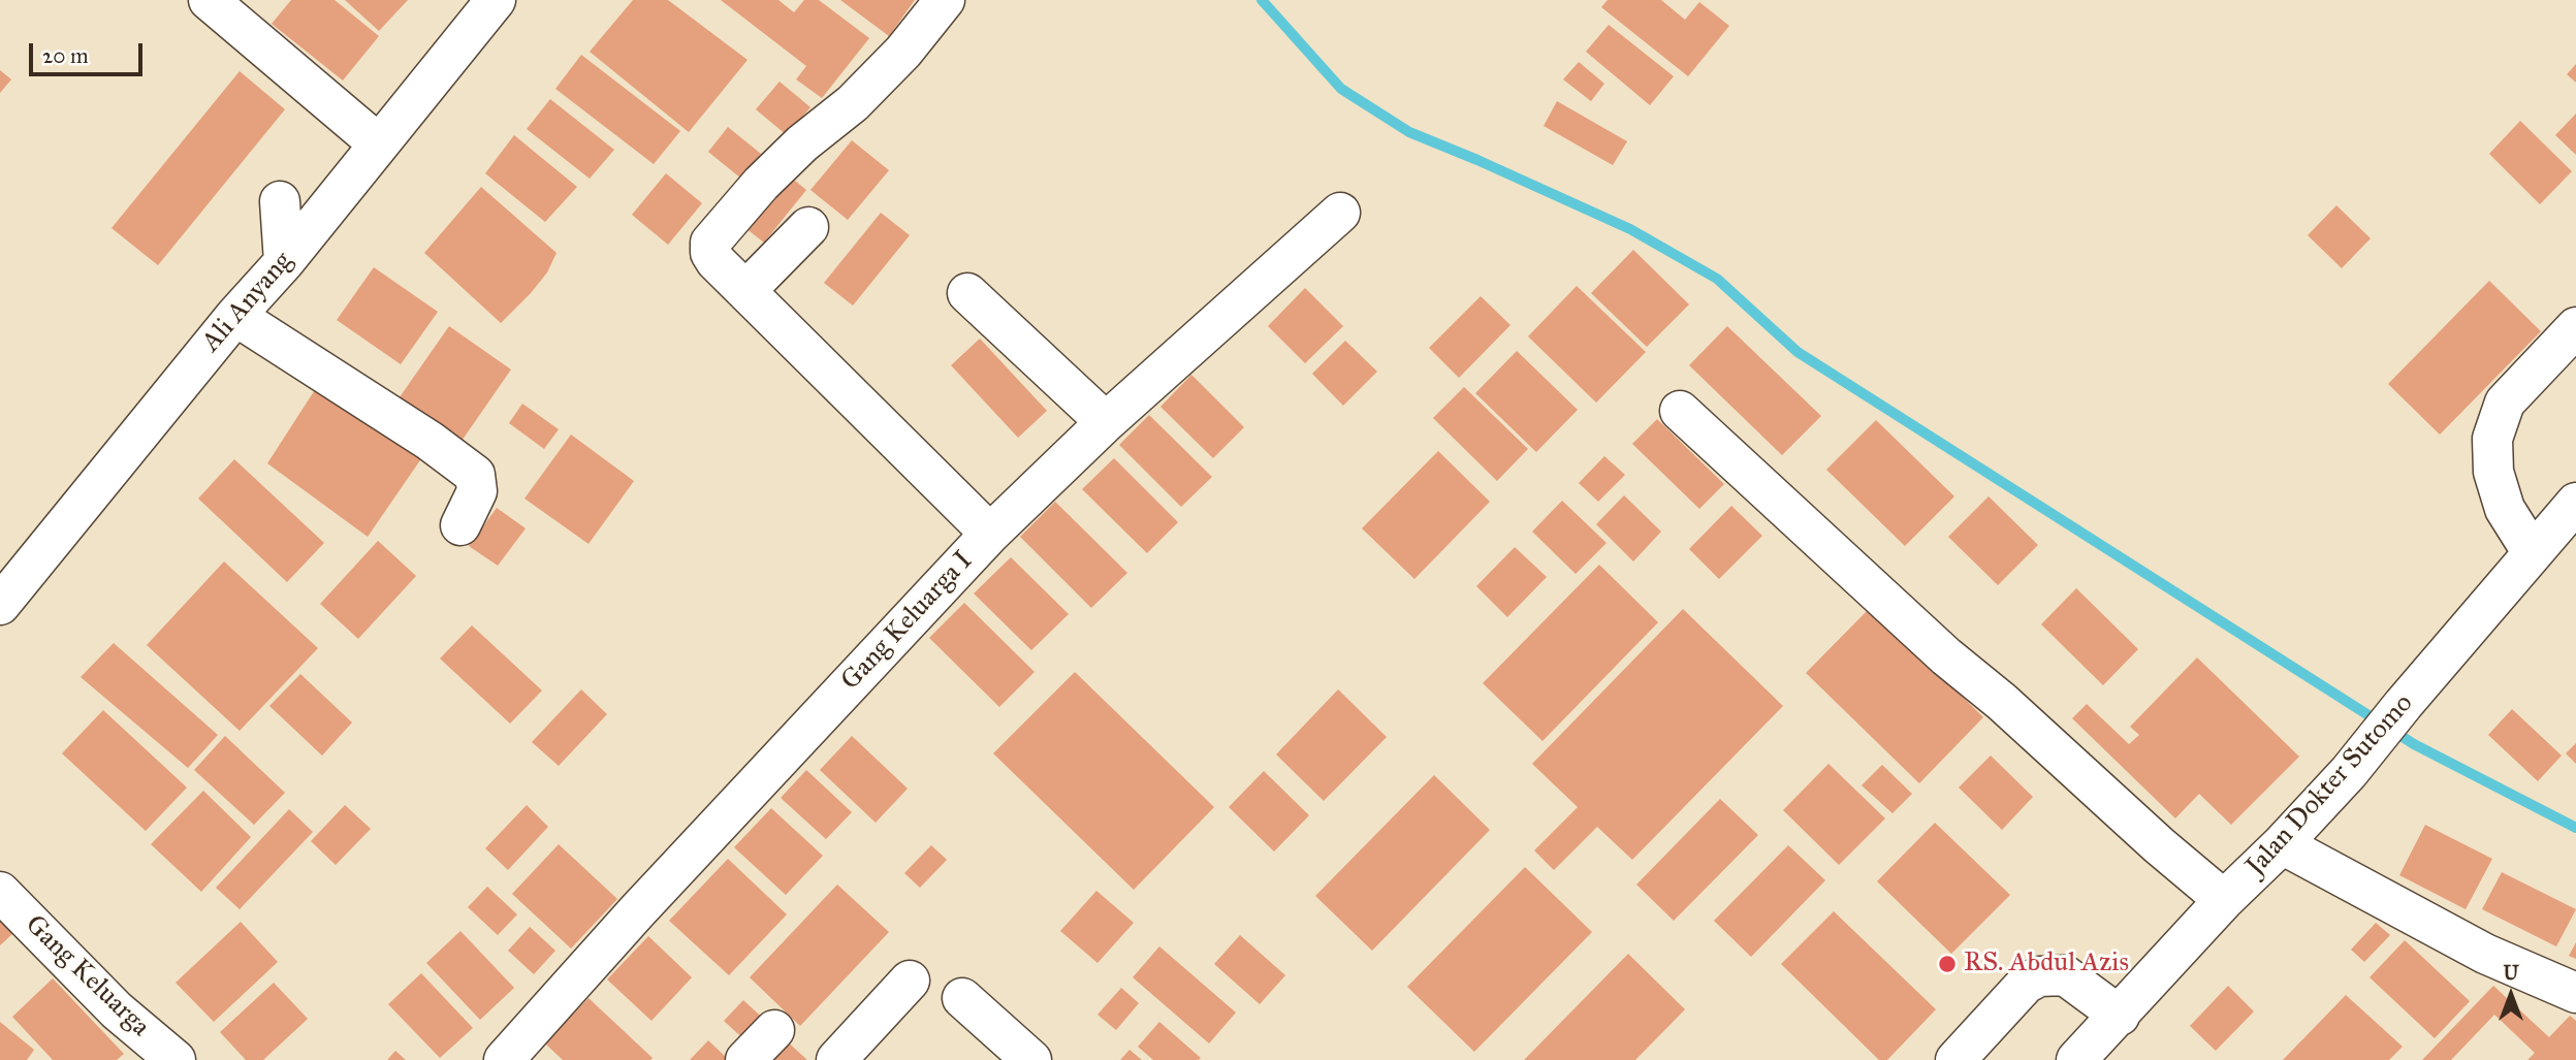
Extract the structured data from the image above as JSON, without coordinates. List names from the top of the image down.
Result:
{
  "streets": {
    "street": [
      "Ali Anyang",
      "Gang Keluarga I",
      "Jalan Dokter Sutomo",
      "Gang Keluarga"
    ]
  },
  "places": ["RS. Abdul Azis"],
  "scale_bar": "20 m",
  "north": "top"
}
